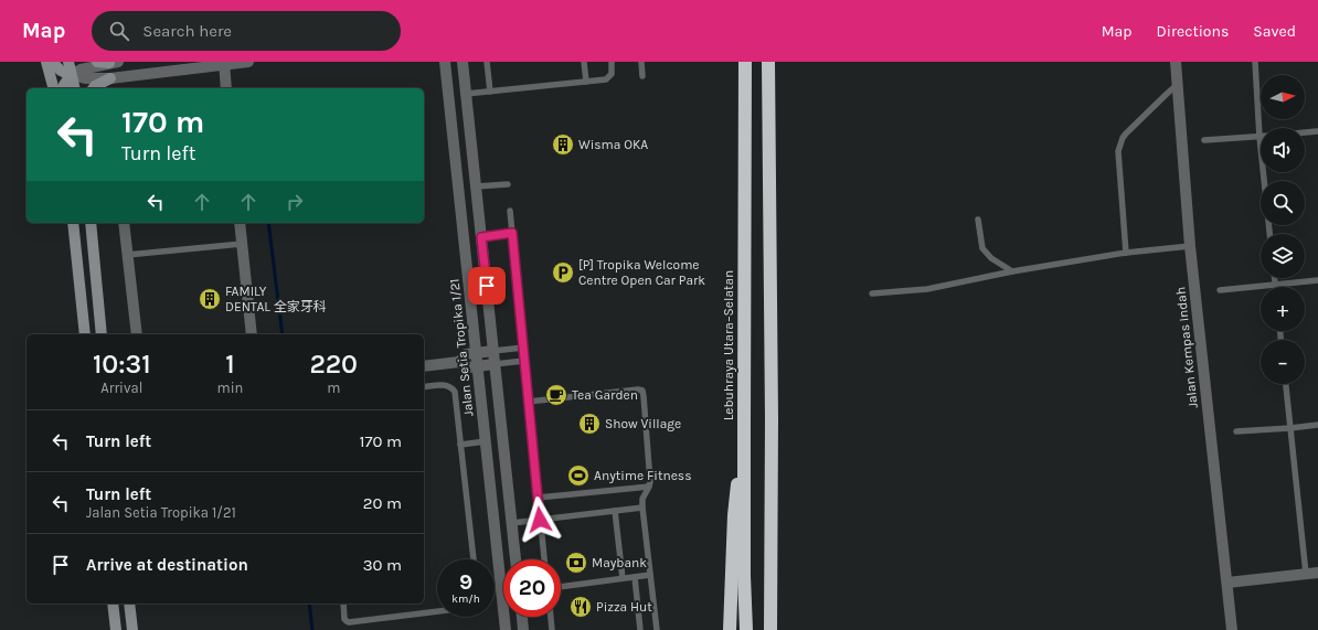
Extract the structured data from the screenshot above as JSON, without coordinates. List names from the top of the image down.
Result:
{
  "streets": {
    "highway": ["Lebuhraya Utara–Selatan"],
    "street": ["Jalan Setia Tropika 1/21", "Jalan Kempas Indah"]
  },
  "places": {
    "building": ["Wisma OKA", "FAMILY DENTAL 全家牙科", "Show Village"],
    "parking": ["[P] Tropika Welcome Centre Open Car Park"],
    "cafe": ["Tea Garden"],
    "sports": ["Anytime Fitness"],
    "bank": ["Maybank"],
    "restaurant": ["Pizza Hut"]
  },
  "north": "right",
  "page": {
    "header": "Map",
    "search": "Search here",
    "nav": ["Map", "Directions", "Saved"],
    "map_buttons": ["+", "−"],
    "turn": ["170 m", "Turn left"],
    "eta": [
      "10:31",
      "Arrival",
      "1",
      "min",
      "220",
      "m"
    ],
    "list": [
      {
        "name": "Turn left",
        "value": "170 m"
      },
      {
        "name": "Turn left",
        "note": "Jalan Setia Tropika 1/21",
        "value": "20 m"
      },
      {
        "name": "Arrive at destination",
        "value": "30 m"
      }
    ],
    "speed": "9 km/h",
    "limit": "20"
  }
}
